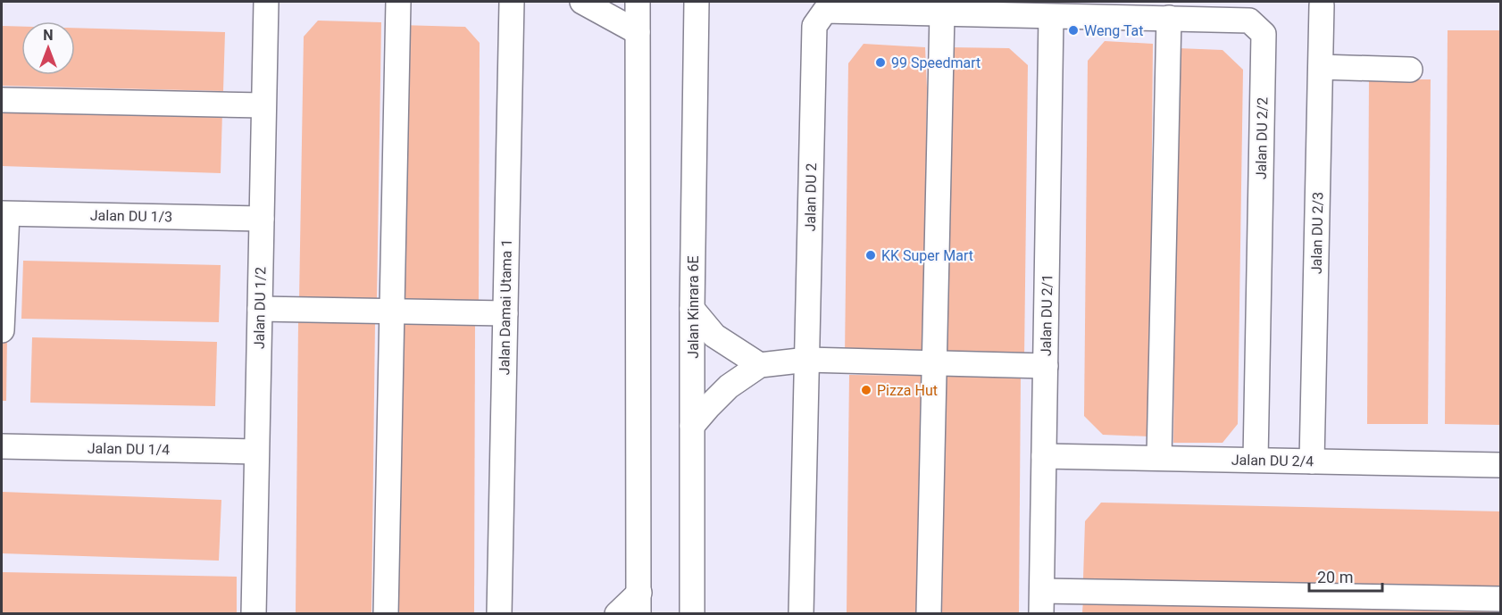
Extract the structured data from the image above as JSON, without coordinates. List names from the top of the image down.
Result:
{
  "streets": {
    "street": [
      "Jalan DU 2/2",
      "Jalan DU 2",
      "Jalan DU 1/3",
      "Jalan DU 2/3",
      "Jalan Damai Utama 1",
      "Jalan Kinrara 6E",
      "Jalan DU 1/2",
      "Jalan DU 2/1",
      "Jalan DU 1/4",
      "Jalan DU 2/4"
    ]
  },
  "crossings": [
    ["Jalan DU 2/2", "Jalan DU 2"],
    ["Jalan DU 2/2", "Jalan DU 2/1"],
    ["Jalan DU 2/2", "Jalan DU 2/4"],
    ["Jalan DU 2", "Jalan DU 2/1"],
    ["Jalan DU 1/3", "Jalan DU 1/2"],
    ["Jalan DU 2/3", "Jalan DU 2/4"],
    ["Jalan DU 1/2", "Jalan DU 1/4"],
    ["Jalan DU 2/1", "Jalan DU 2/4"]
  ],
  "places": [
    "Weng Tat",
    "99 Speedmart",
    "KK Super Mart",
    "Pizza Hut"
  ],
  "scale_bar": "20 m",
  "north": "top"
}
